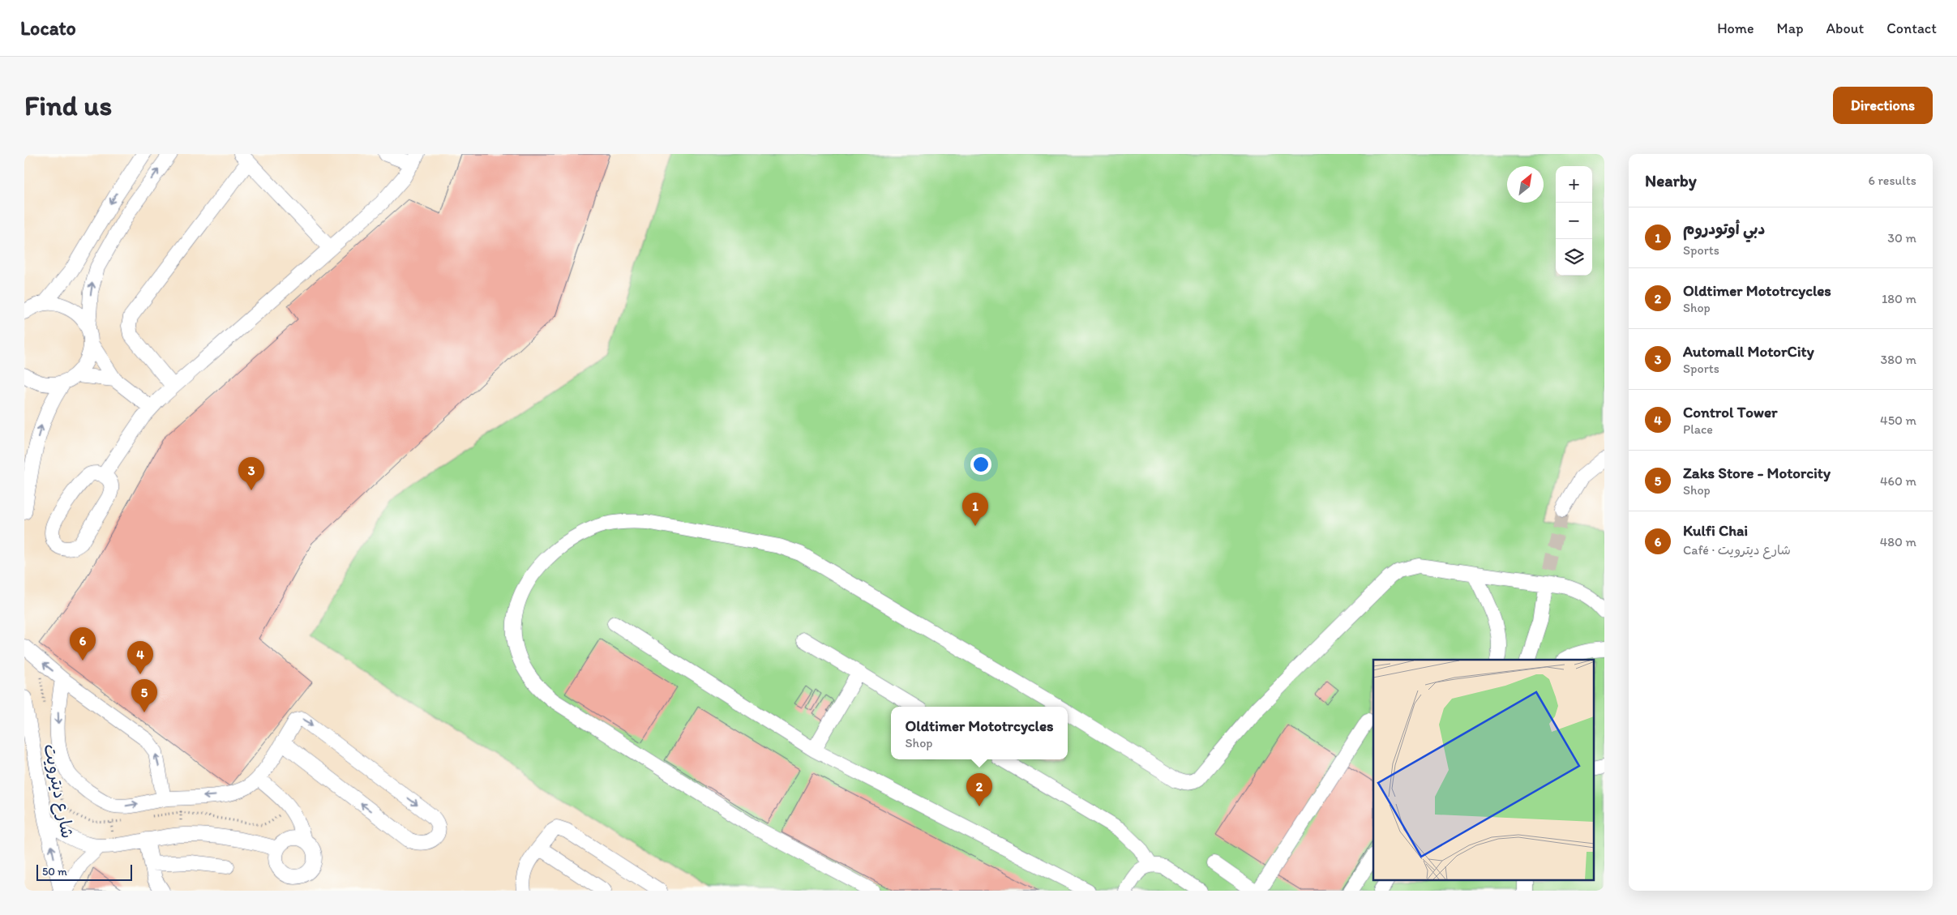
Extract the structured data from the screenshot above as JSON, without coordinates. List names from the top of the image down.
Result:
{
  "streets": {
    "street": ["شارع ديترويت"]
  },
  "scale_bar": "50 m",
  "north": "top right",
  "page": {
    "header": "Locato",
    "nav": [
      "Home",
      "Map",
      "About",
      "Contact"
    ],
    "buttons": "Directions",
    "title": "Find us",
    "heading": ["Nearby", "6 results"],
    "map_buttons": ["+", "−"],
    "list": [
      {
        "mark": "1",
        "name": "دبي أوتودروم",
        "note": "Sports",
        "value": "30 m"
      },
      {
        "mark": "2",
        "name": "Oldtimer Mototrcycles",
        "note": "Shop",
        "value": "180 m"
      },
      {
        "mark": "3",
        "name": "Automall MotorCity",
        "note": "Sports",
        "value": "380 m"
      },
      {
        "mark": "4",
        "name": "Control Tower",
        "note": "Place",
        "value": "450 m"
      },
      {
        "mark": "5",
        "name": "Zaks Store - Motorcity",
        "note": "Shop",
        "value": "460 m"
      },
      {
        "mark": "6",
        "name": "Kulfi Chai",
        "note": "Café · شارع ديترويت",
        "value": "480 m"
      }
    ],
    "pins": [
      "3",
      "1",
      "6",
      "4",
      "5",
      "2"
    ],
    "popup": ["Oldtimer Mototrcycles", "Shop"],
    "scale": "50 m"
  }
}
